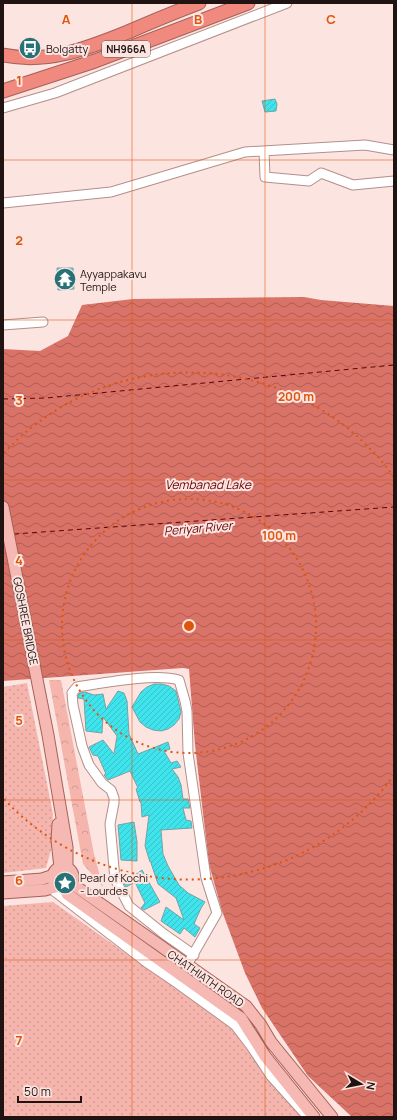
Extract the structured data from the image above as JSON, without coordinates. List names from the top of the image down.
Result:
{
  "streets": {
    "highway": ["NH966A"],
    "main road": ["GOSHREE BRIDGE", "CHATHIATH ROAD"]
  },
  "water": ["Vembanad Lake", "Periyar River"],
  "places": {
    "bus stop": ["Bolgatty"],
    "temple": ["Ayyappakavu Temple"],
    "place": ["Pearl of Kochi - Lourdes"]
  },
  "scale_bar": "50 m",
  "north": "right",
  "grid": {
    "columns": ["A", "B", "C"],
    "rows": [
      "1",
      "2",
      "3",
      "4",
      "5",
      "6",
      "7"
    ]
  },
  "rings": ["200 m", "100 m"]
}
